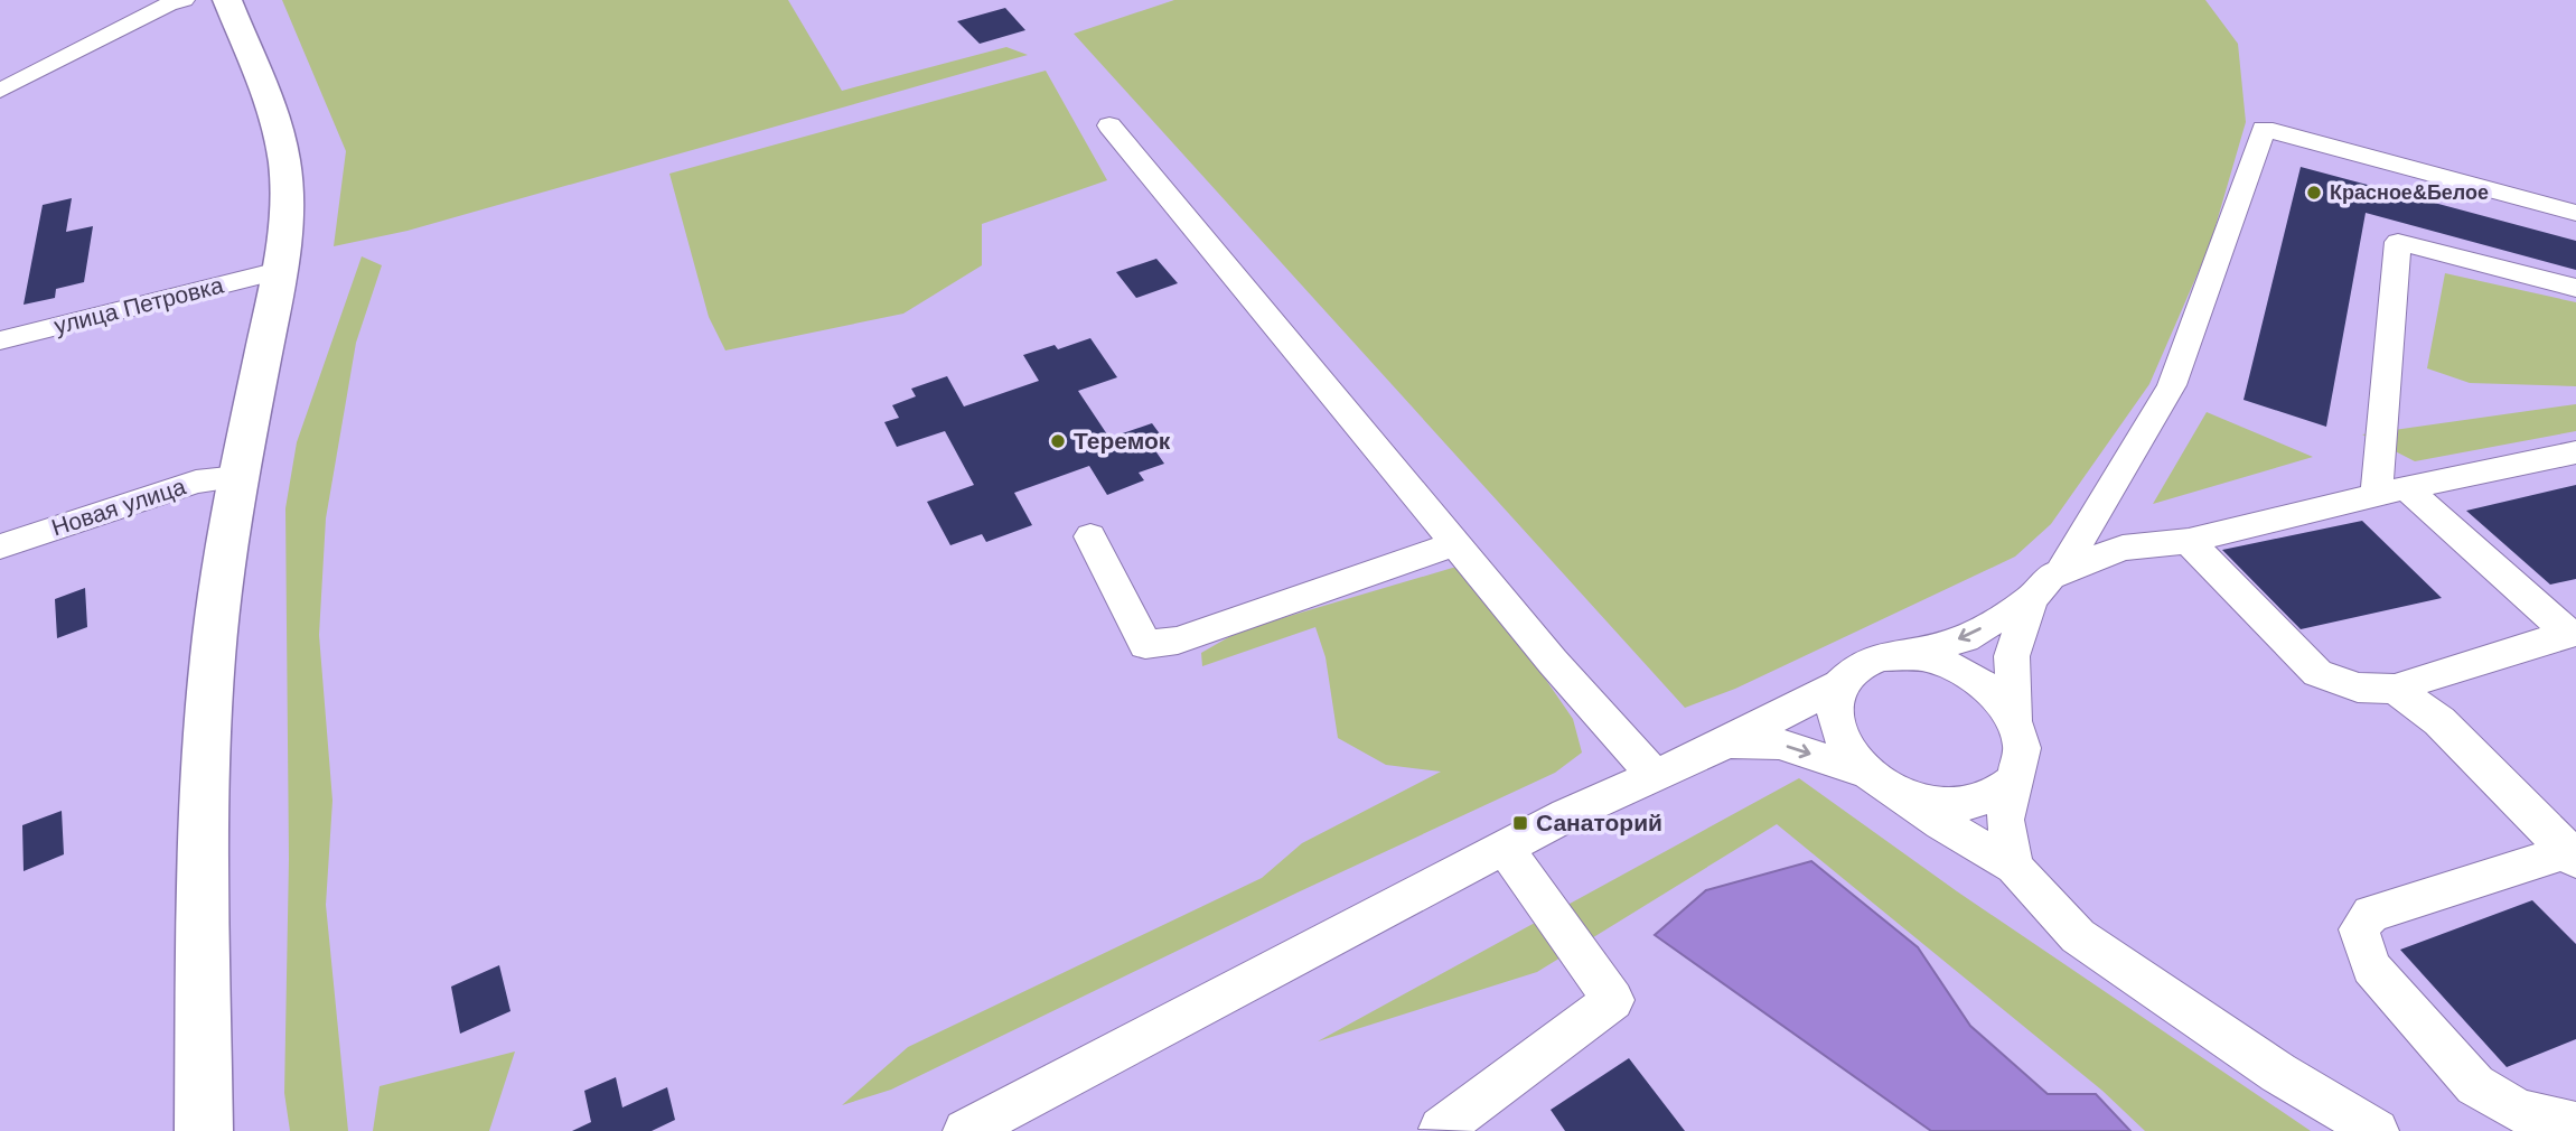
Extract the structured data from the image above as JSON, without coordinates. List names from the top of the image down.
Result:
{
  "streets": {
    "street": ["улица Петровка", "Новая улица"]
  },
  "places": {
    "other": ["Красное&Белое", "Теремок"],
    "transit": ["Санаторий"]
  }
}
